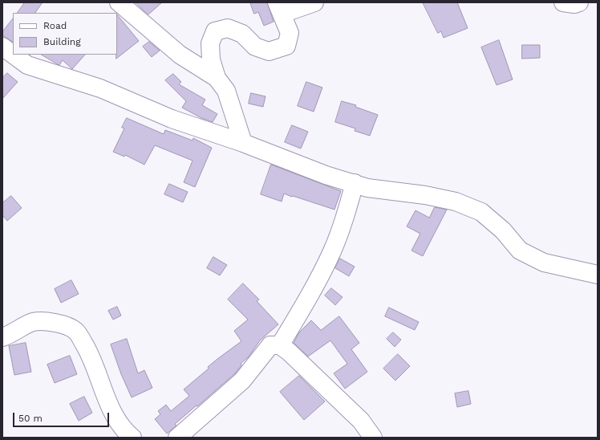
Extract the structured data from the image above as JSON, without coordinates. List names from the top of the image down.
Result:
{
  "legend": ["Road", "Building"],
  "scale_bar": "50 m"
}
